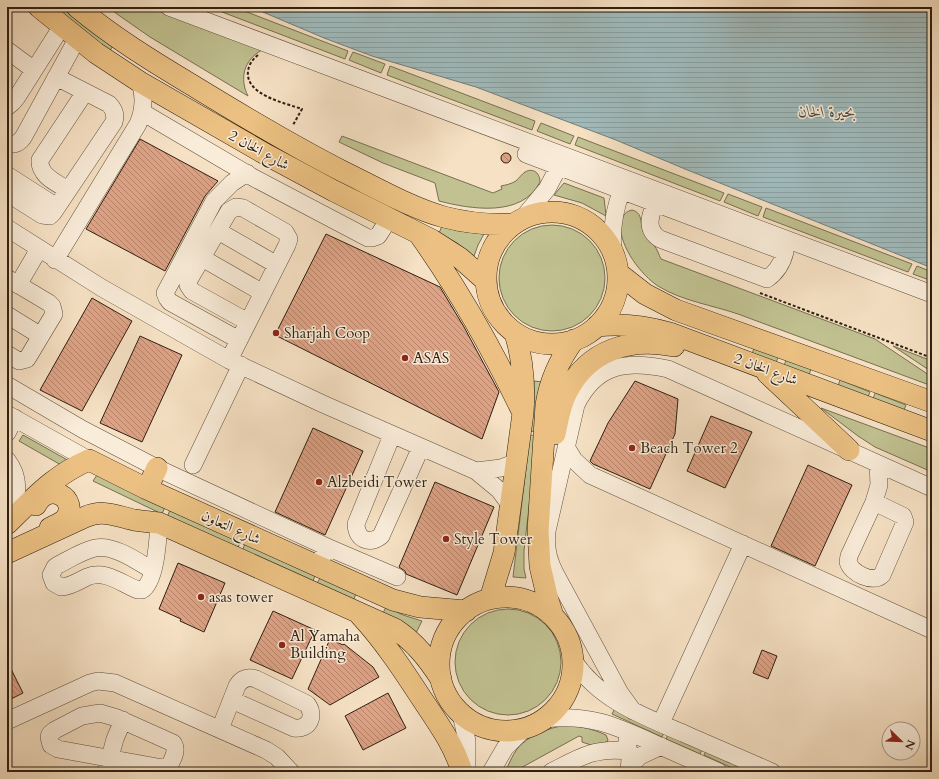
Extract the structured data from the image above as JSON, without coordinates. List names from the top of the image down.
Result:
{
  "streets": {
    "main road": ["شارع الخان 2", "شارع التعاون"]
  },
  "water": ["بحيرة الخان"],
  "places": [
    "Sharjah Coop",
    "ASAS",
    "Beach Tower 2",
    "Alzbeidi Tower",
    "Style Tower",
    "asas tower",
    "Al Yamaha Building"
  ],
  "north": "bottom right"
}
